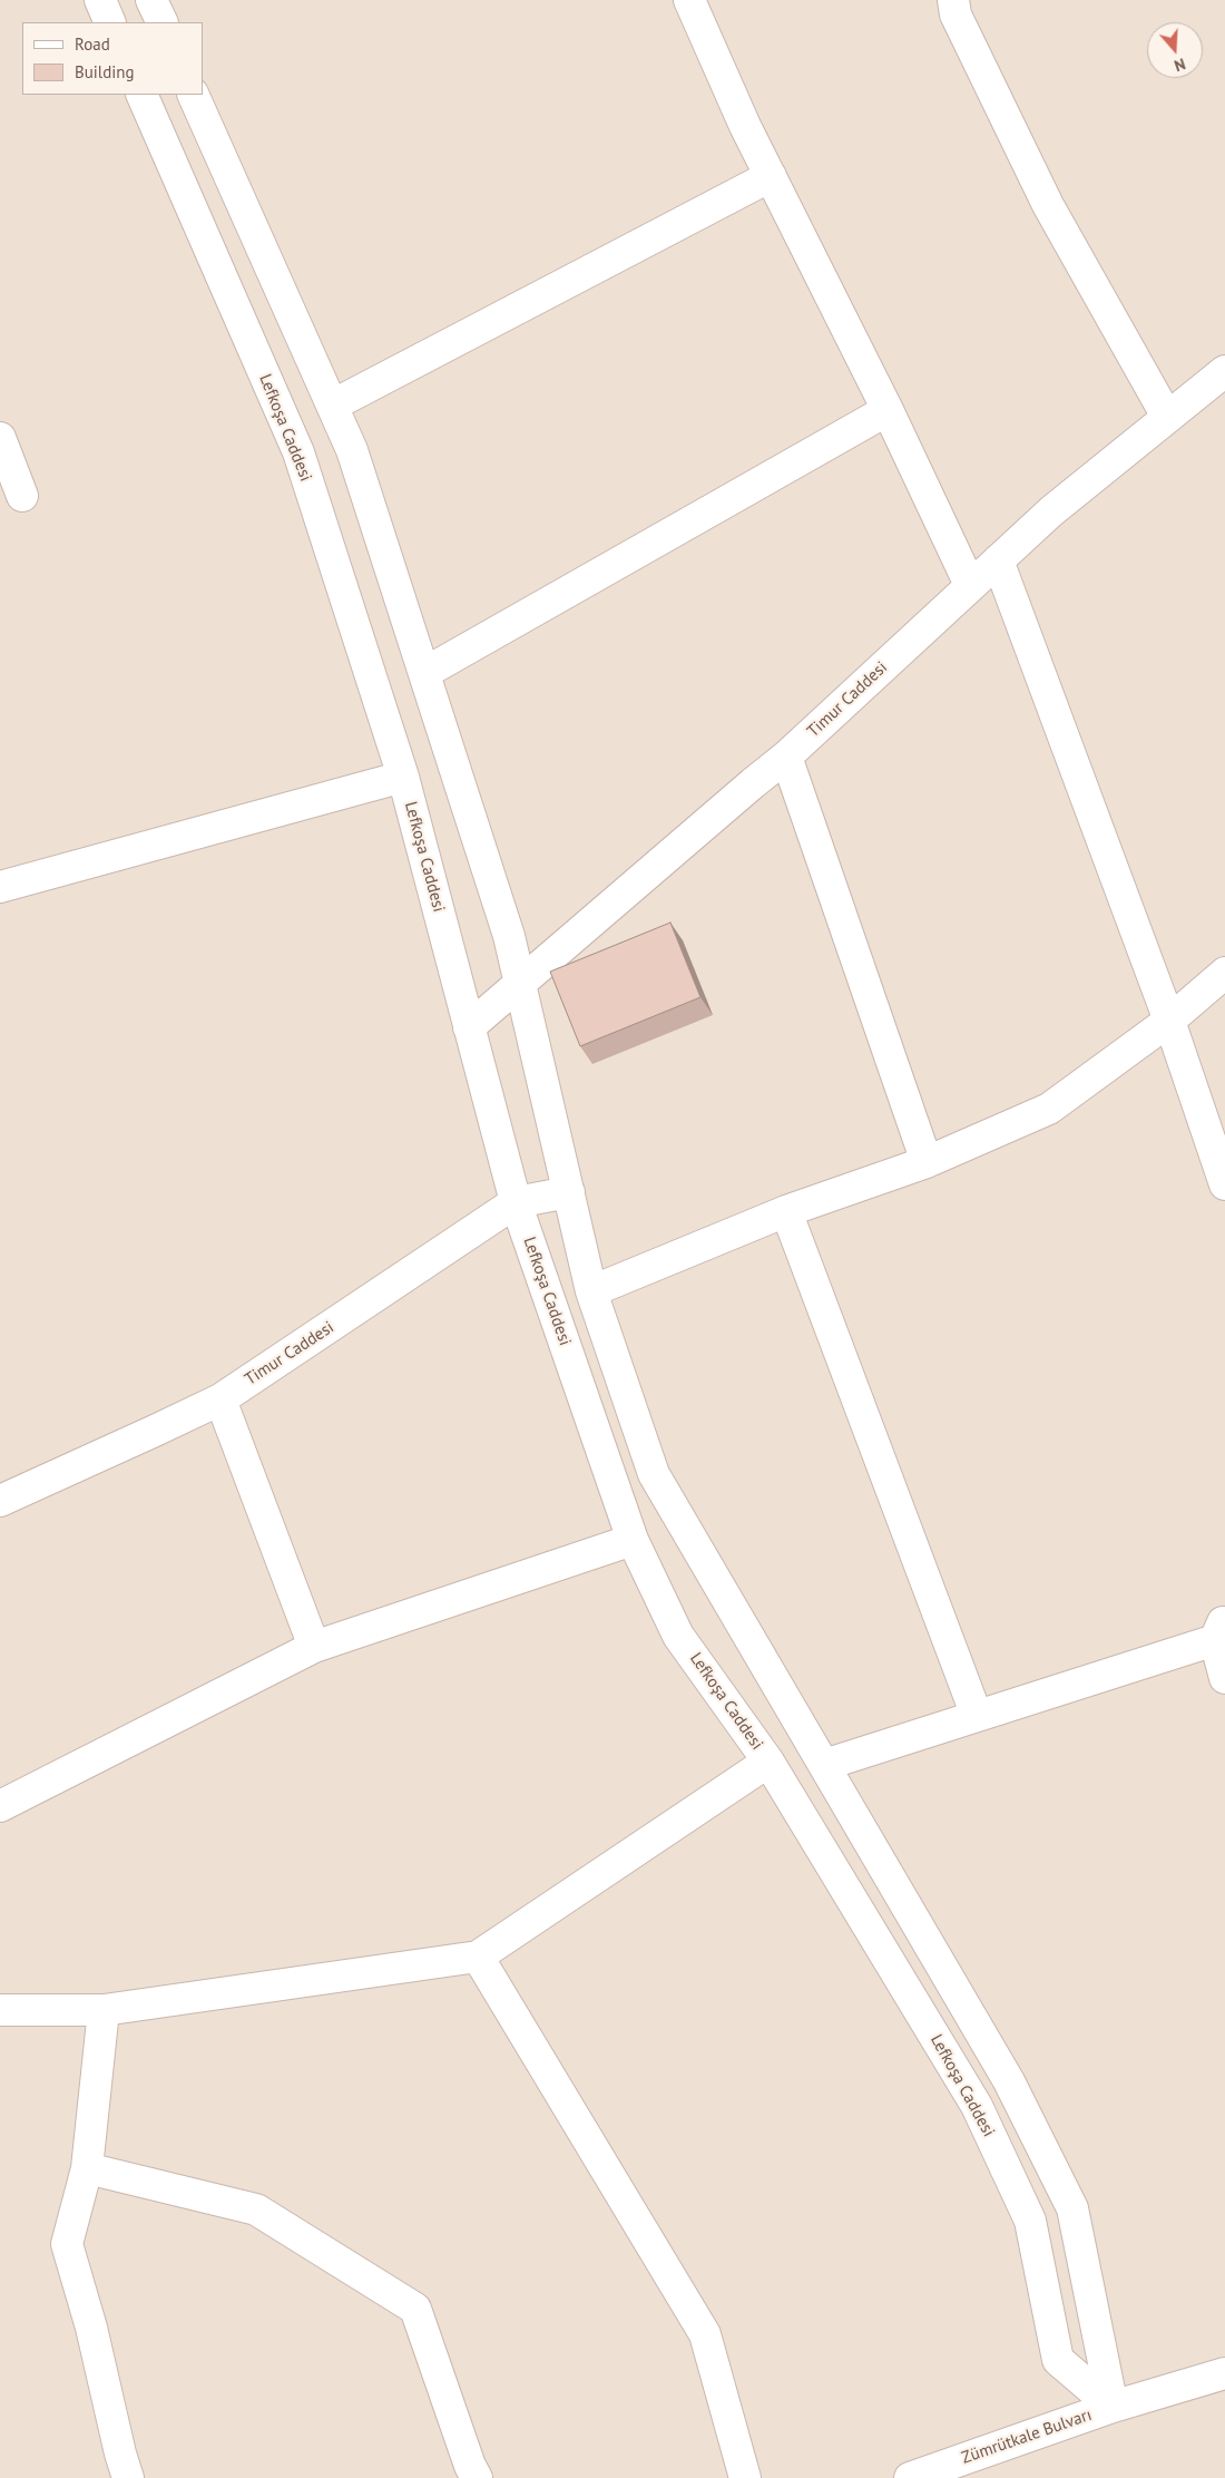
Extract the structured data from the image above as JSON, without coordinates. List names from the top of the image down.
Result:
{
  "streets": {
    "street": ["Lefkoşa Caddesi", "Timur Caddesi", "Zümrütkale Bulvarı"]
  },
  "crossings": [
    ["Lefkoşa Caddesi", "Timur Caddesi"],
    ["Lefkoşa Caddesi", "Zümrütkale Bulvarı"]
  ],
  "legend": ["Road", "Building"],
  "north": "bottom"
}
